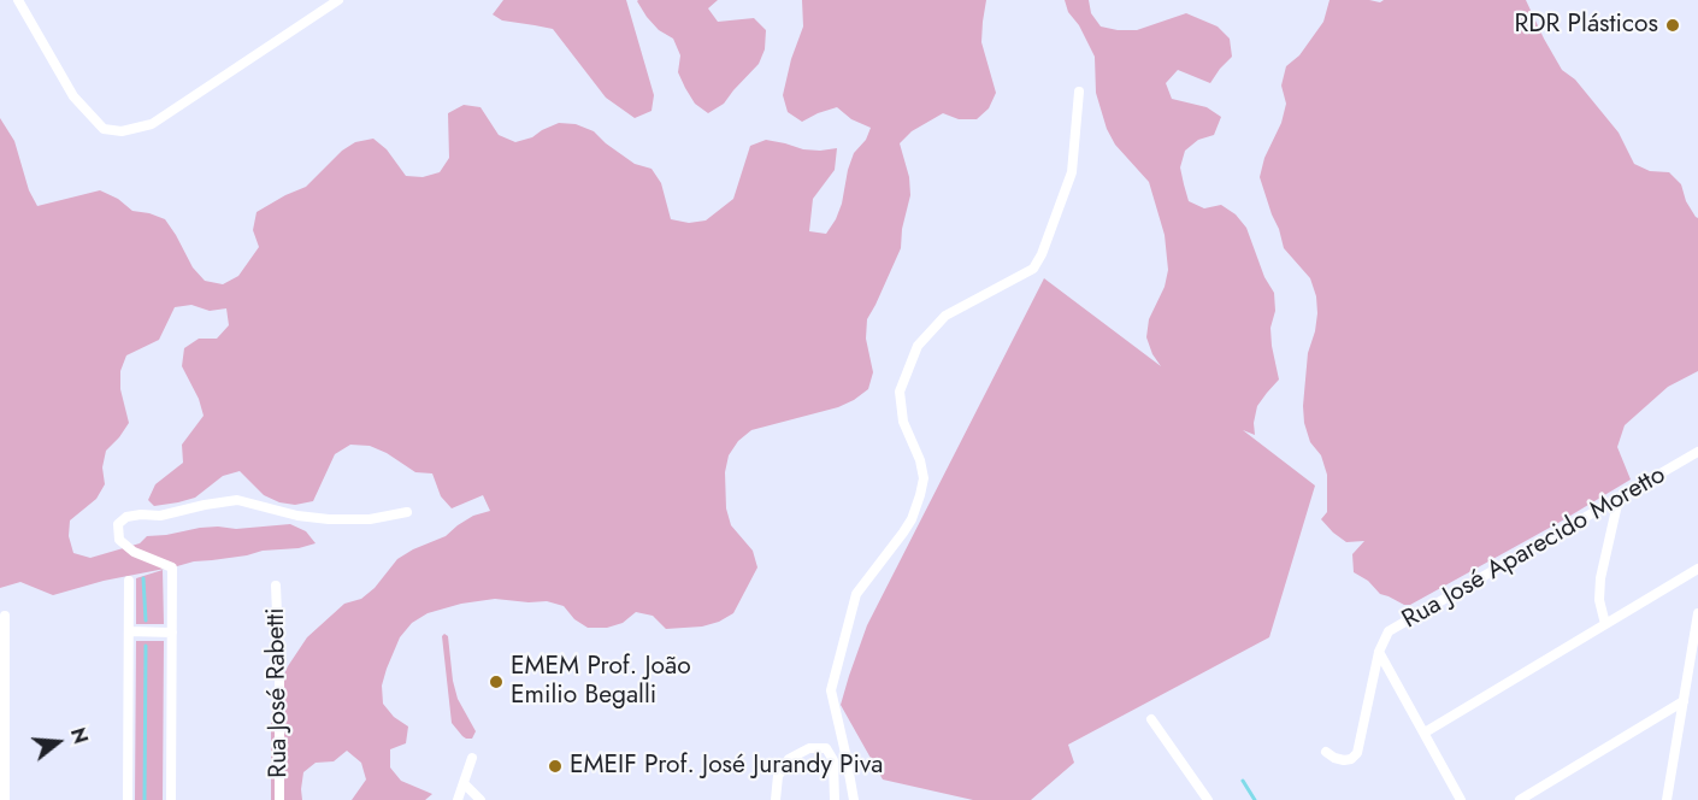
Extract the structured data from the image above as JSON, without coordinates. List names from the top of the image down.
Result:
{
  "streets": {
    "street": ["Rua José Aparecido Moretto", "Rua José Rabetti"]
  },
  "places": ["RDR Plásticos", "EMEM Prof. João Emilio Begalli", "EMEIF Prof. José Jurandy Piva"],
  "north": "right"
}
